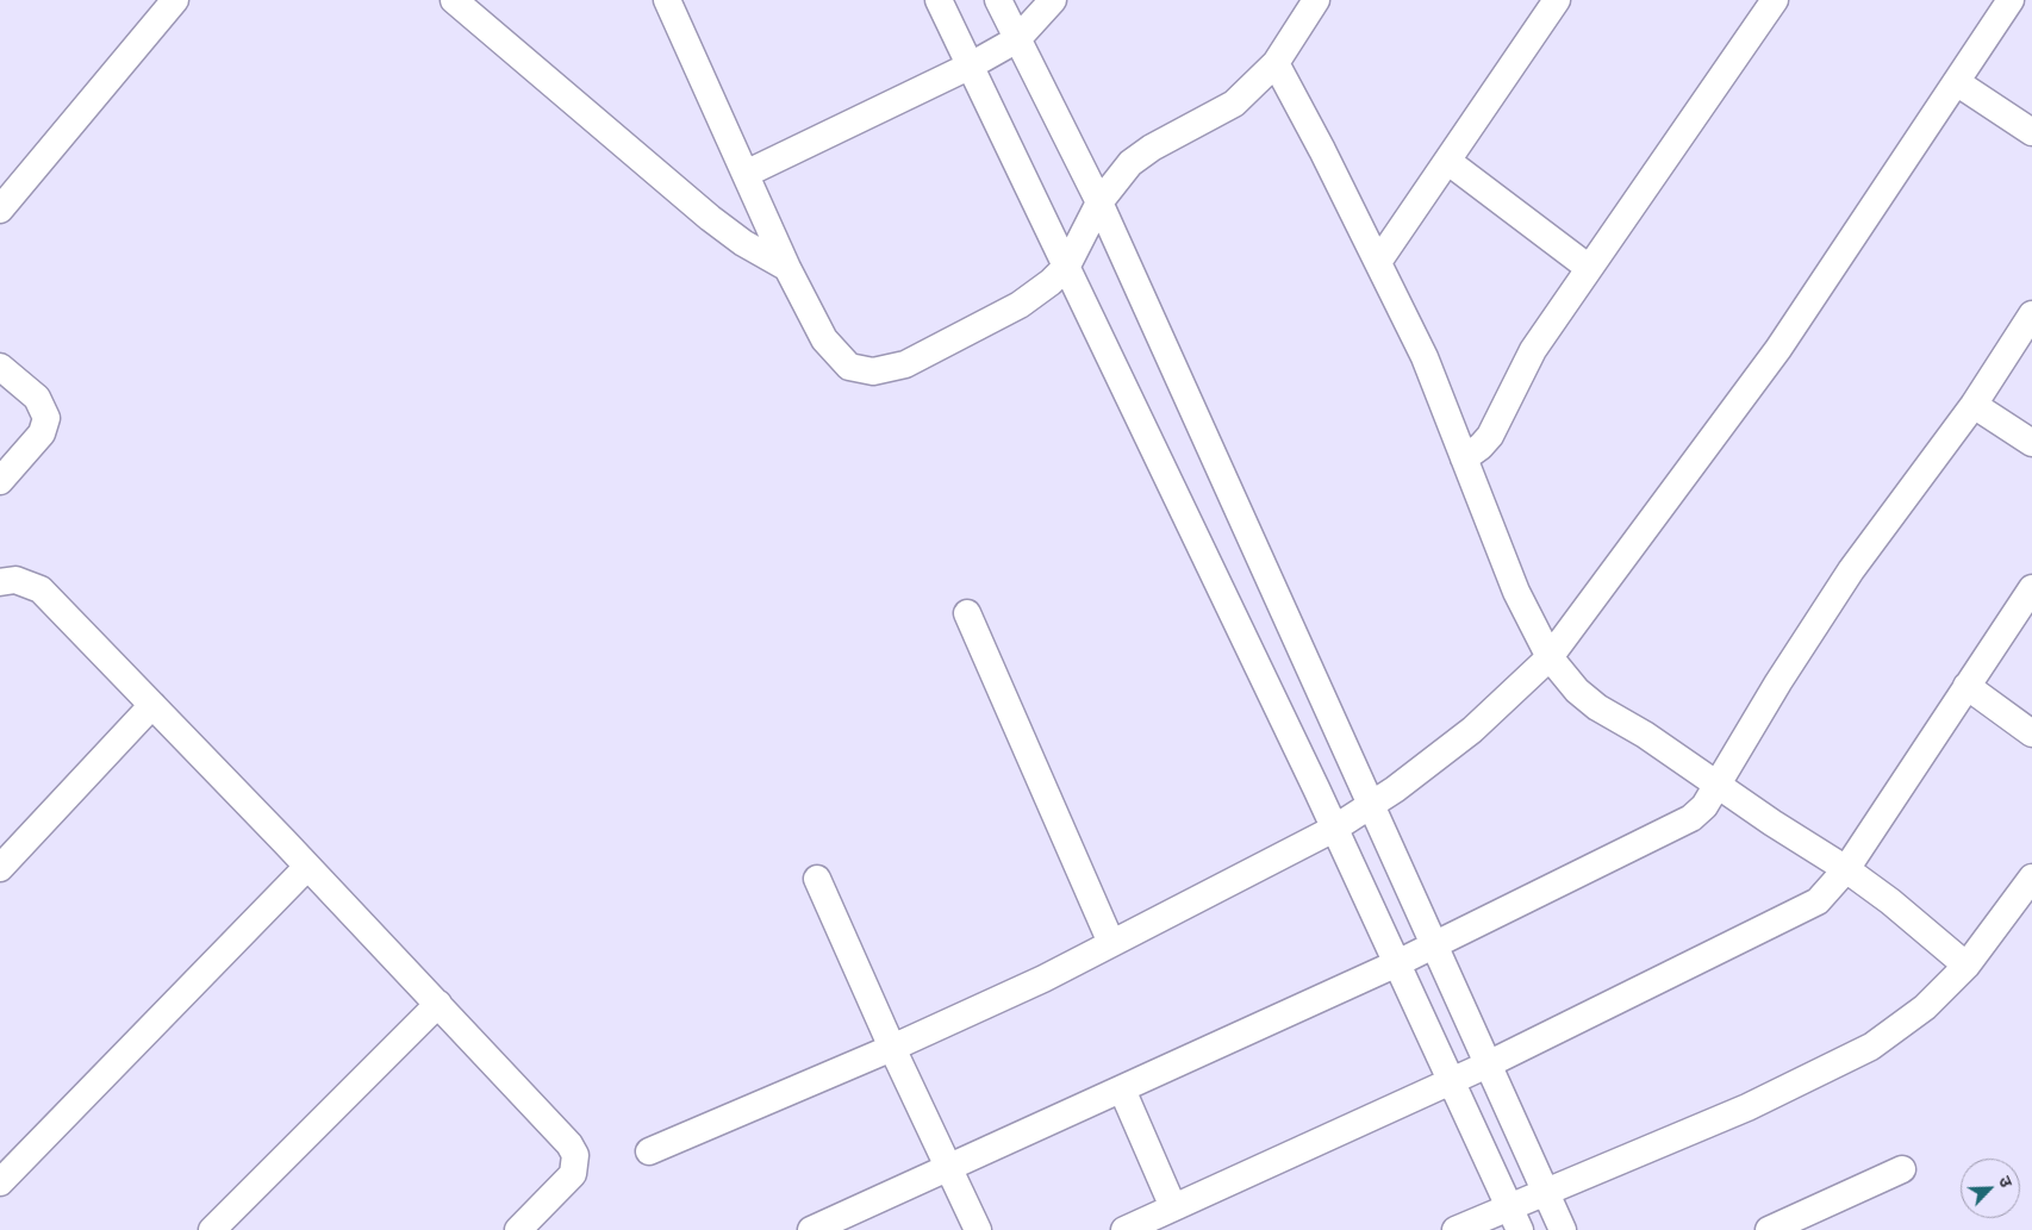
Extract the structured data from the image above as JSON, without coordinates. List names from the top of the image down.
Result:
{
  "north": "top right"
}
